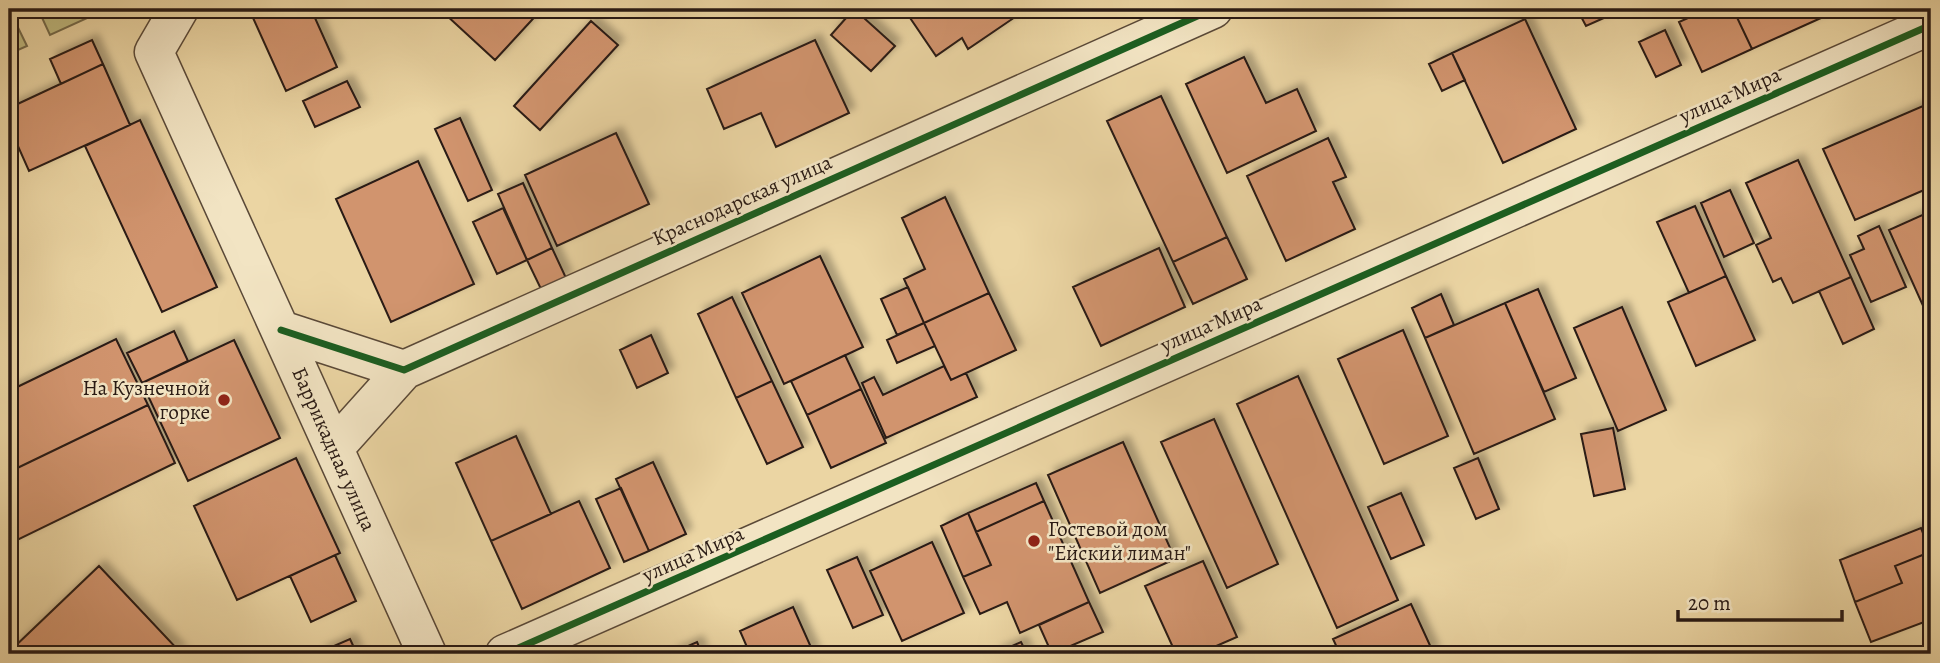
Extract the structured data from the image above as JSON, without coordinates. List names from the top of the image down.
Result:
{
  "streets": {
    "street": ["улица Мира", "Краснодарская улица", "Баррикадная улица"]
  },
  "crossings": [
    ["Краснодарская улица", "Баррикадная улица"]
  ],
  "places": ["На Кузнечной горке", "Гостевой дом \"Ейский лиман\""],
  "scale_bar": "20 m"
}
